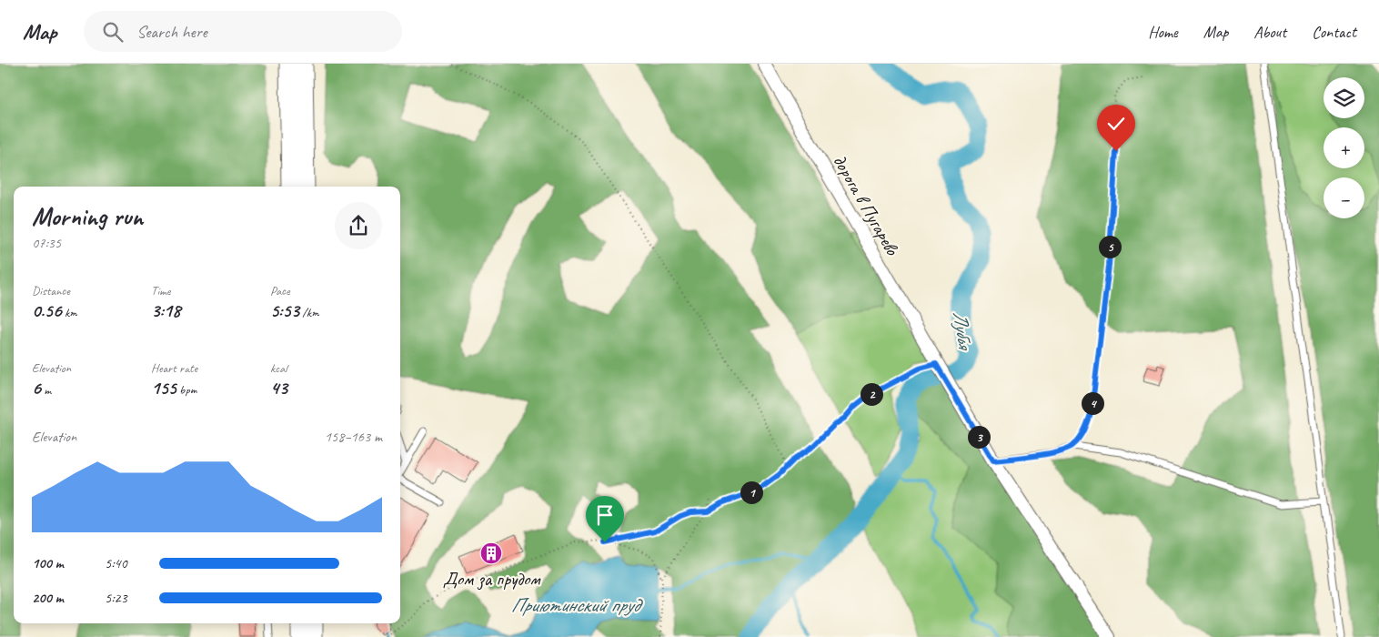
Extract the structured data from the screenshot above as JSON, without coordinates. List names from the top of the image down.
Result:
{
  "streets": {
    "street": ["дорога в Пугарево"]
  },
  "water": ["Лубья", "Приютинский пруд"],
  "places": {
    "building": ["Дом за прудом"]
  },
  "page": {
    "header": "Map",
    "search": "Search here",
    "nav": [
      "Home",
      "Map",
      "About",
      "Contact"
    ],
    "map_buttons": ["+", "−"],
    "heading": ["Morning run", "07:35"],
    "pins": [
      "5",
      "2",
      "4",
      "3",
      "1"
    ],
    "stats": [
      ["Distance", "0.56 km"],
      ["Time", "3:18"],
      ["Pace", "5:53 /km"],
      ["Elevation", "6 m"],
      ["Heart rate", "155 bpm"],
      ["kcal", "43"]
    ],
    "chart": ["Elevation", "158–163 m"],
    "list": [
      {
        "name": "100 m",
        "note": "5:40"
      },
      {
        "name": "200 m",
        "note": "5:23"
      }
    ]
  }
}
